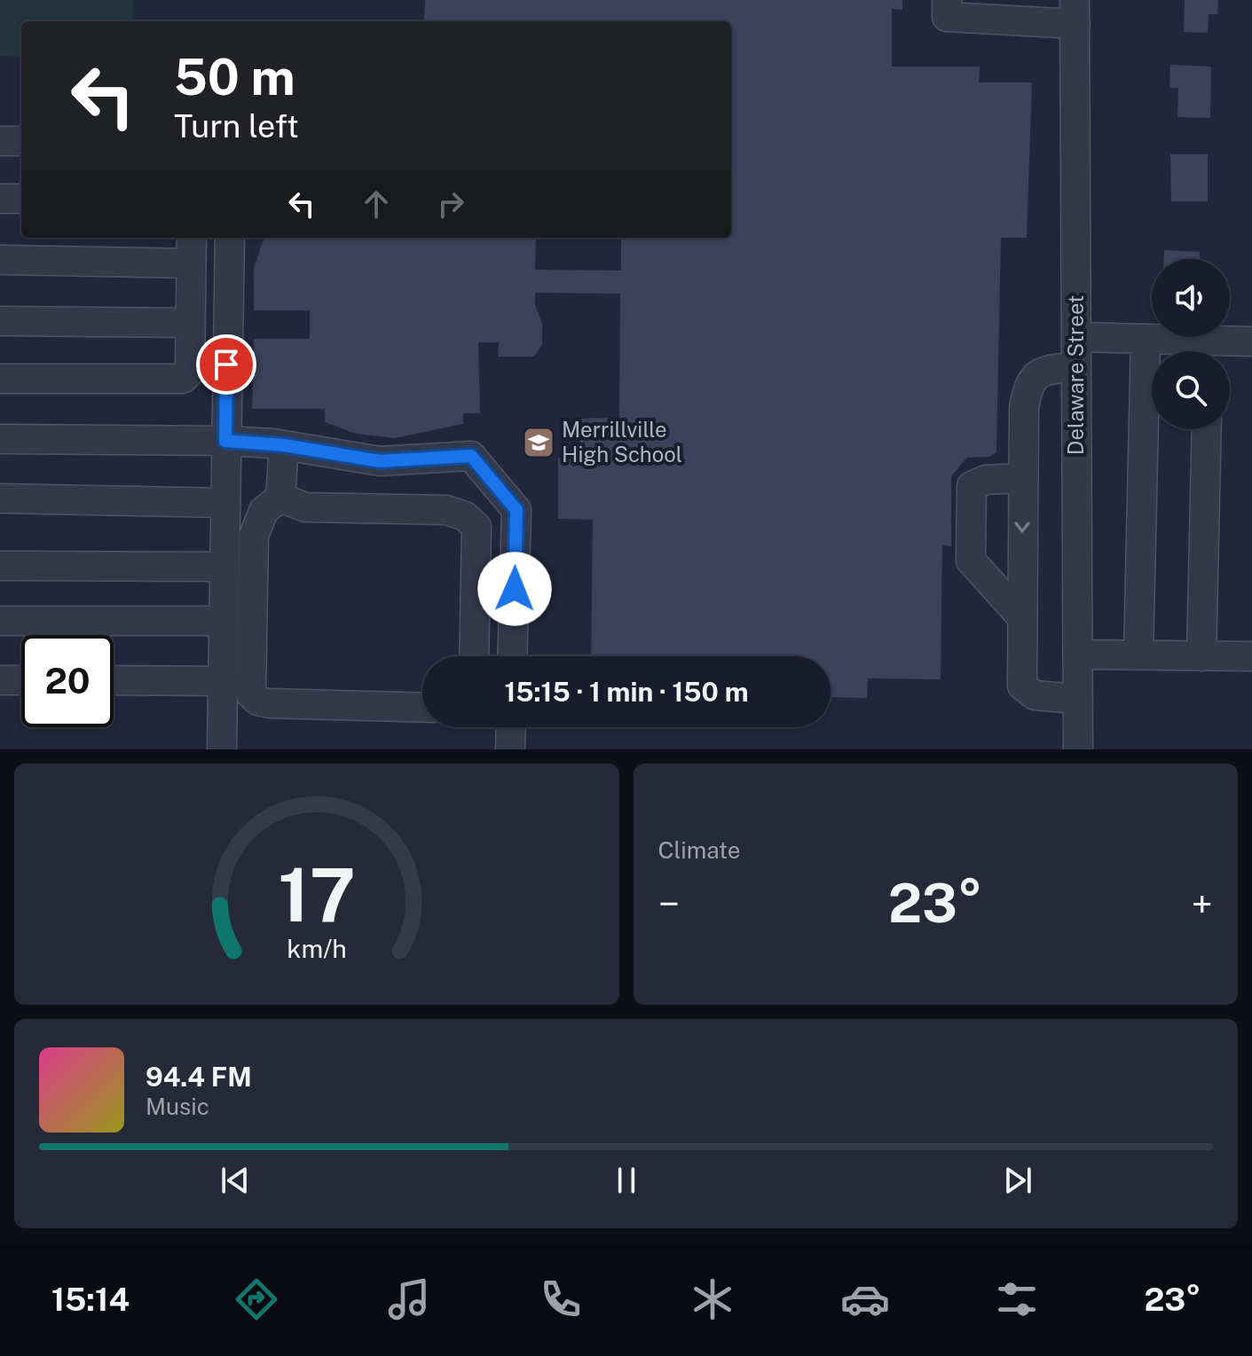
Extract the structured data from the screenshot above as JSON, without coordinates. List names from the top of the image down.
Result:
{
  "streets": {
    "street": ["Delaware Street"]
  },
  "places": {
    "school or university": ["Merrillville High School"]
  },
  "page": {
    "turn": ["50 m", "Turn left"],
    "limit": "20",
    "trip": "15:15 · 1 min · 150 m",
    "tile": "Climate",
    "heat": ["−", "23°", "+"],
    "song": ["94.4 FM", "Music"],
    "tabs": ["15:14", "23°"],
    "gauge": ["17", "km/h"]
  }
}
